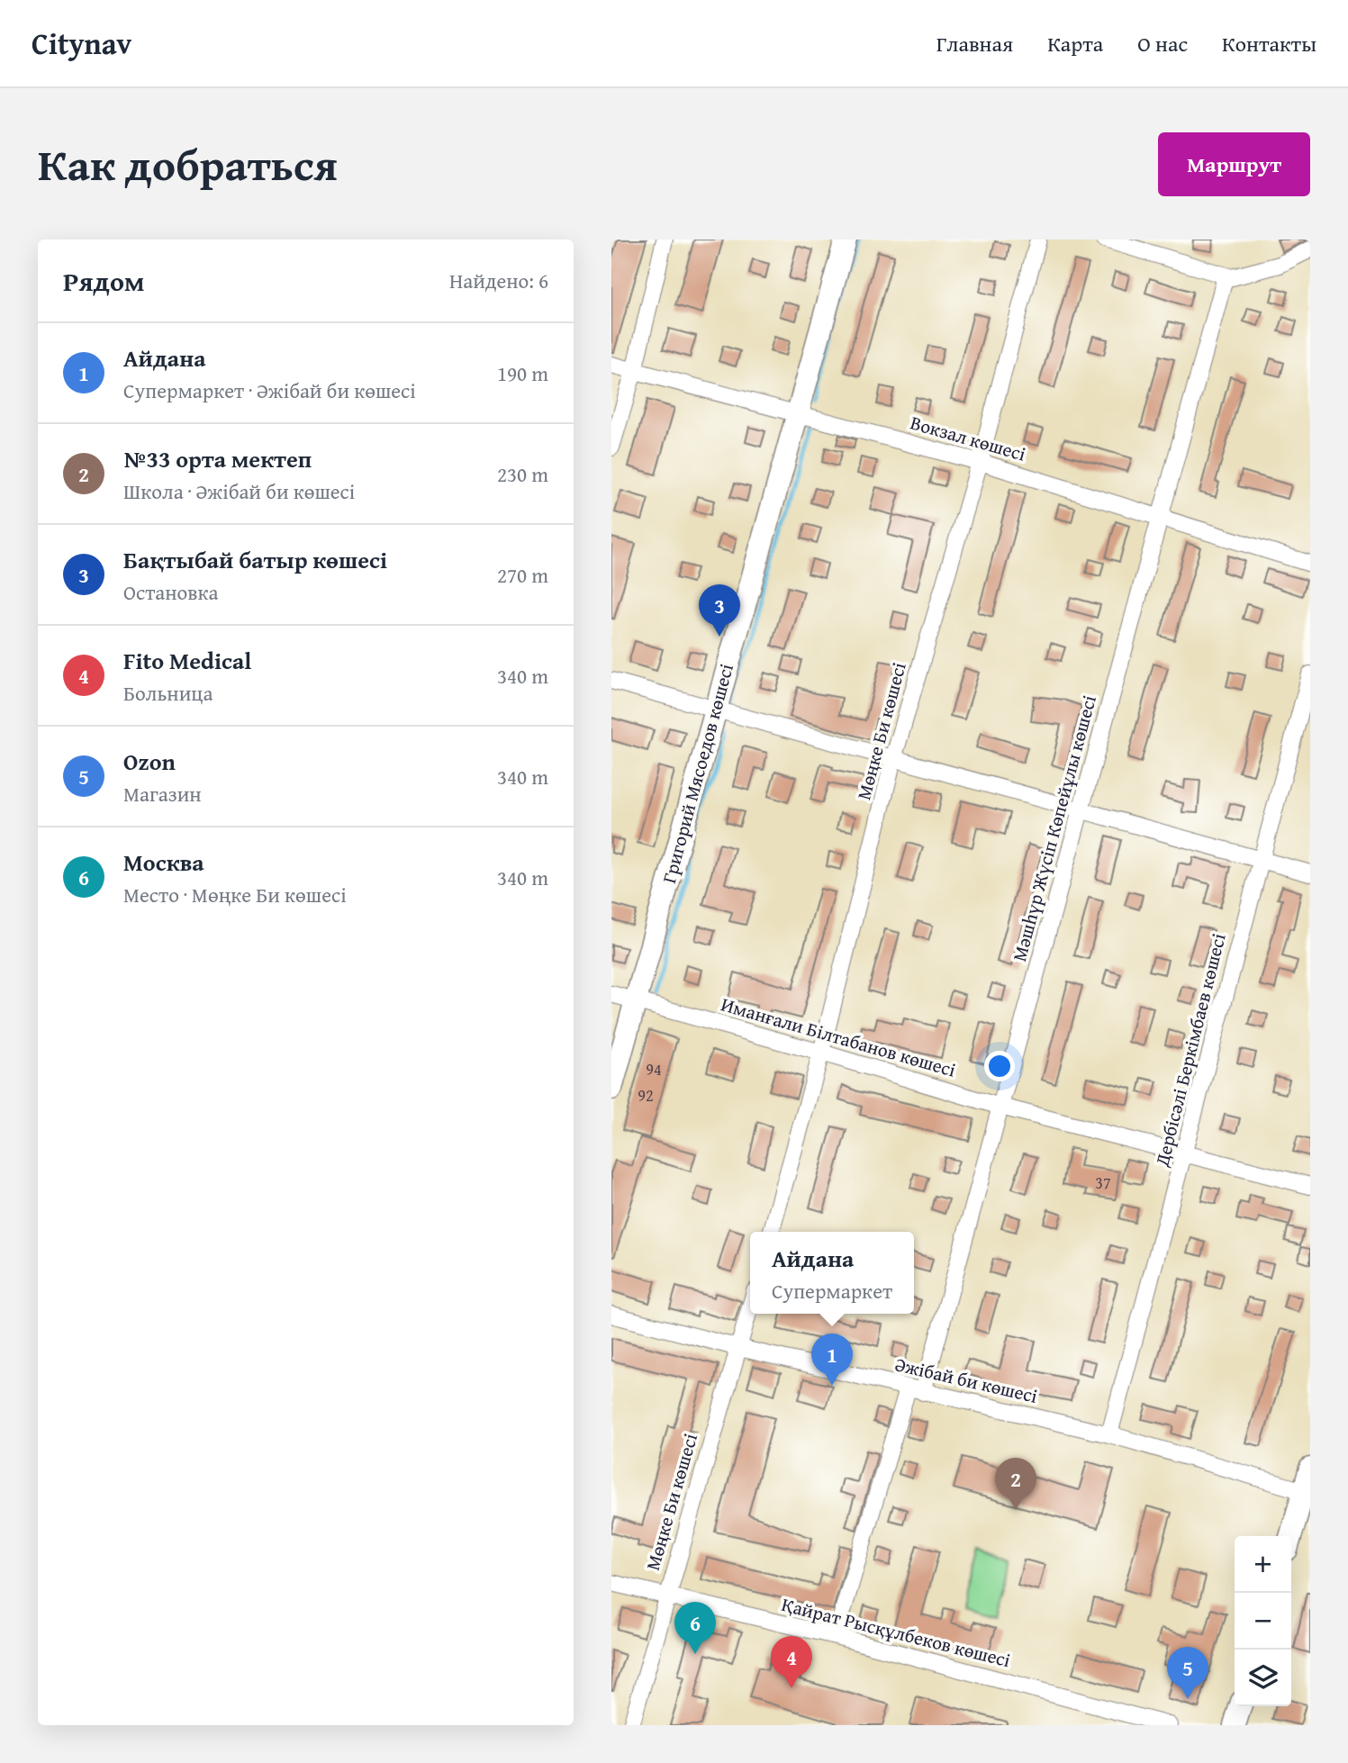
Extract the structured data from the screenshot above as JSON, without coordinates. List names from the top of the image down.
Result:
{
  "streets": {
    "main road": ["Григорий Мясоедов көшесі"],
    "street": [
      "Вокзал көшесі",
      "Мөңке Би көшесі",
      "Мәшһүр Жүсіп Көпейұлы көшесі",
      "Иманғали Білтабанов көшесі",
      "Дербісәлі Беркімбаев көшесі",
      "Әжібай би көшесі",
      "Қайрат Рысқұлбеков көшесі"
    ]
  },
  "crossings": [
    ["Вокзал көшесі", "Мөңке Би көшесі"],
    ["Вокзал көшесі", "Григорий Мясоедов көшесі"],
    ["Вокзал көшесі", "Мәшһүр Жүсіп Көпейұлы көшесі"],
    ["Мөңке Би көшесі", "Иманғали Білтабанов көшесі"],
    ["Мөңке Би көшесі", "Әжібай би көшесі"],
    ["Мөңке Би көшесі", "Қайрат Рысқұлбеков көшесі"],
    ["Григорий Мясоедов көшесі", "Иманғали Білтабанов көшесі"],
    ["Мәшһүр Жүсіп Көпейұлы көшесі", "Иманғали Білтабанов көшесі"],
    ["Мәшһүр Жүсіп Көпейұлы көшесі", "Әжібай би көшесі"],
    ["Мәшһүр Жүсіп Көпейұлы көшесі", "Қайрат Рысқұлбеков көшесі"],
    ["Иманғали Білтабанов көшесі", "Дербісәлі Беркімбаев көшесі"],
    ["Дербісәлі Беркімбаев көшесі", "Әжібай би көшесі"]
  ],
  "house_numbers": ["94", "92", "37"],
  "page": {
    "header": "Citynav",
    "nav": [
      "Главная",
      "Карта",
      "О нас",
      "Контакты"
    ],
    "title": "Как добраться",
    "buttons": "Маршрут",
    "heading": ["Рядом", "Найдено: 6"],
    "list": [
      {
        "mark": "1",
        "name": "Айдана",
        "note": "Супермаркет · Әжібай би көшесі",
        "value": "190 m"
      },
      {
        "mark": "2",
        "name": "№33 орта мектеп",
        "note": "Школа · Әжібай би көшесі",
        "value": "230 m"
      },
      {
        "mark": "3",
        "name": "Бақтыбай батыр көшесі",
        "note": "Остановка",
        "value": "270 m"
      },
      {
        "mark": "4",
        "name": "Fito Medical",
        "note": "Больница",
        "value": "340 m"
      },
      {
        "mark": "5",
        "name": "Ozon",
        "note": "Магазин",
        "value": "340 m"
      },
      {
        "mark": "6",
        "name": "Москва",
        "note": "Место · Мөңке Би көшесі",
        "value": "340 m"
      }
    ],
    "pins": [
      "3",
      "1",
      "2",
      "6",
      "4",
      "5"
    ],
    "popup": ["Айдана", "Супермаркет"],
    "map_buttons": ["+", "−"]
  }
}
